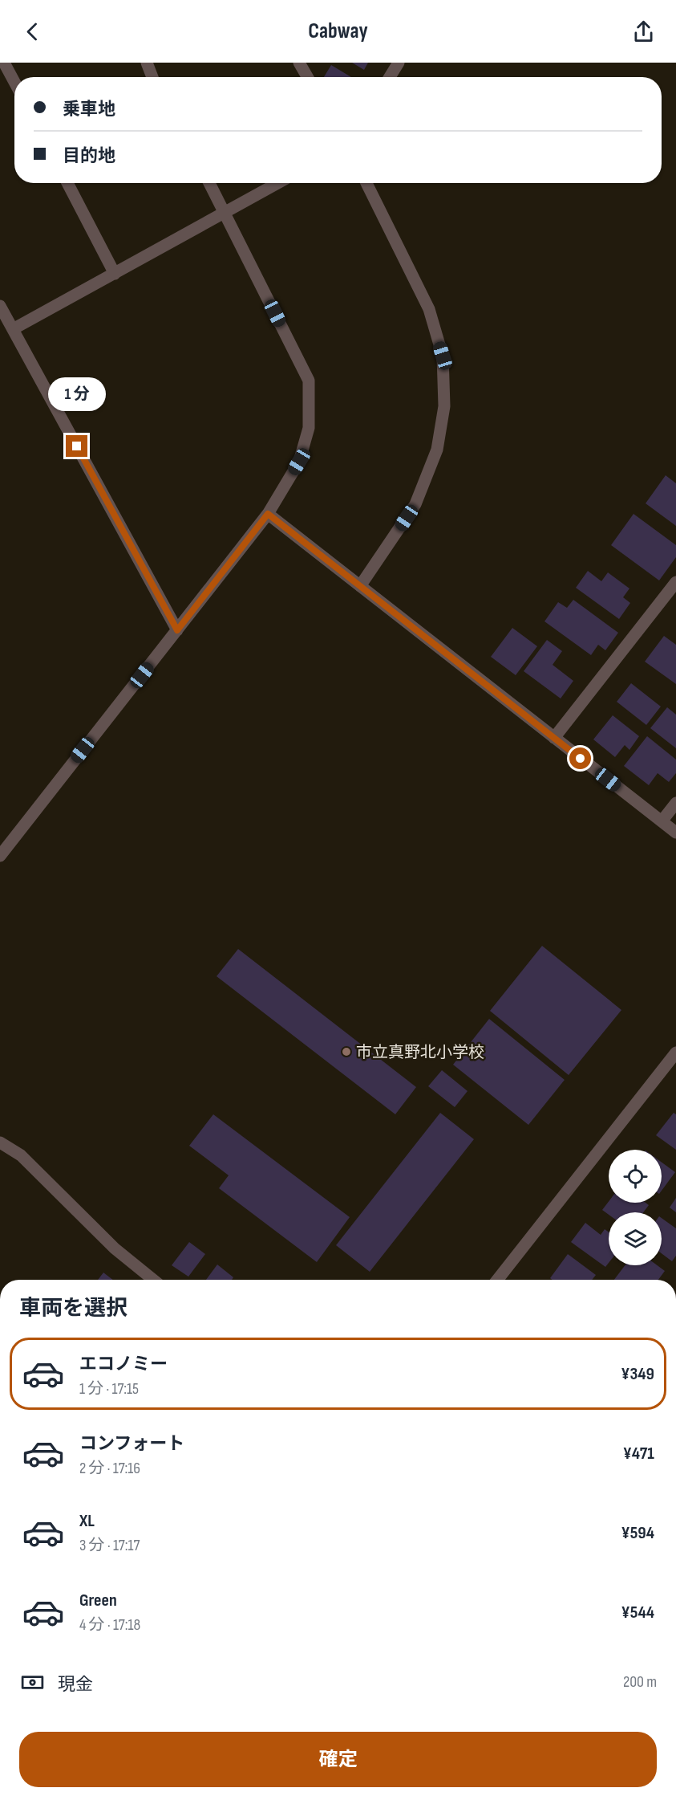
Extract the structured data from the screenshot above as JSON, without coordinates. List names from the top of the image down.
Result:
{
  "places": ["市立真野北小学校"],
  "page": {
    "header": "Cabway",
    "banner": ["乗車地", "目的地"],
    "bubble": "1 分",
    "heading": "車両を選択",
    "list": [
      {
        "name": "エコノミー",
        "note": "1 分 · 17:15",
        "value": "¥349"
      },
      {
        "name": "コンフォート",
        "note": "2 分 · 17:16",
        "value": "¥471"
      },
      {
        "name": "XL",
        "note": "3 分 · 17:17",
        "value": "¥594"
      },
      {
        "name": "Green",
        "note": "4 分 · 17:18",
        "value": "¥544"
      }
    ],
    "pay": ["現金", "200 m"],
    "buttons": "確定"
  }
}
